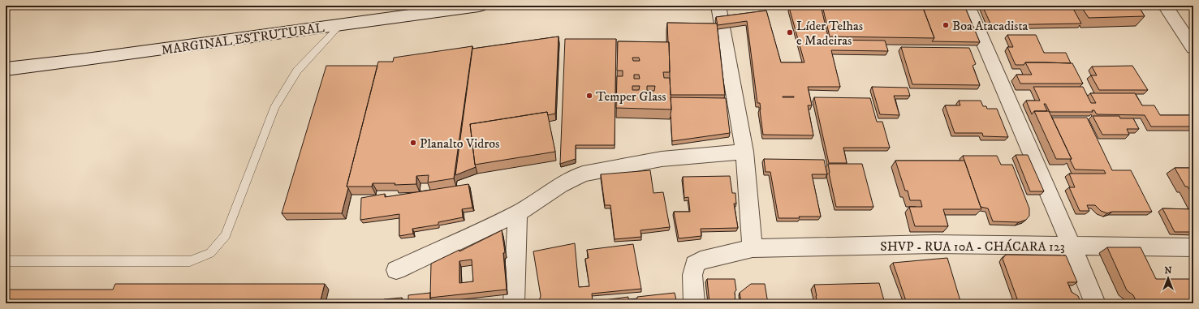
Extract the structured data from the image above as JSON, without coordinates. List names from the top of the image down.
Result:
{
  "streets": {
    "street": ["MARGINAL ESTRUTURAL", "SHVP - RUA 10A - CHÁCARA 123"]
  },
  "places": [
    "Boa Atacadista",
    "Líder Telhas e Madeiras",
    "Temper Glass",
    "Planalto Vidros"
  ],
  "north": "top"
}
